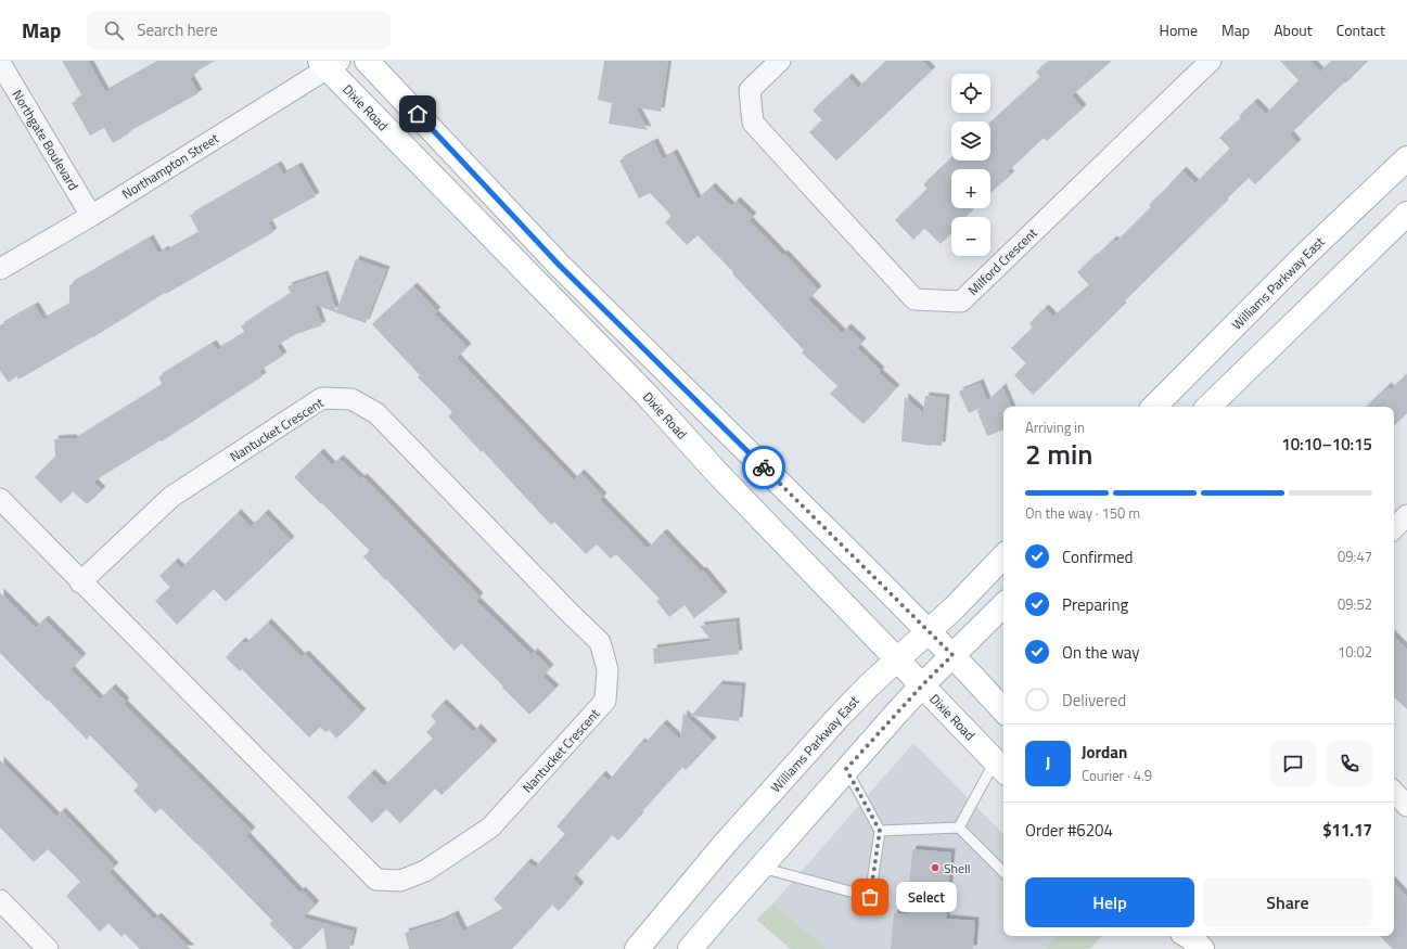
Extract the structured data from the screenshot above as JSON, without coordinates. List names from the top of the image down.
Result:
{
  "streets": {
    "main road": ["Dixie Road", "Williams Parkway East"],
    "street": [
      "Northgate Boulevard",
      "Northampton Street",
      "Milford Crescent",
      "Nantucket Crescent"
    ]
  },
  "crossings": [
    ["Dixie Road", "Northampton Street"],
    ["Dixie Road", "Williams Parkway East"],
    ["Northgate Boulevard", "Northampton Street"]
  ],
  "places": ["Shell", "Select"],
  "page": {
    "header": "Map",
    "search": "Search here",
    "nav": [
      "Home",
      "Map",
      "About",
      "Contact"
    ],
    "map_buttons": ["+", "−"],
    "heading": ["2 min", "Arriving in", "10:10–10:15"],
    "panel": [
      "Jordan",
      "Courier · 4.9",
      "Order #6204",
      "$11.17"
    ],
    "bar": "On the way · 150 m",
    "list": [
      ["Confirmed", "09:47"],
      ["Preparing", "09:52"],
      ["On the way", "10:02"],
      "Delivered"
    ],
    "round": "J",
    "buttons": ["Help", "Share"],
    "bubble": "Select"
  }
}
